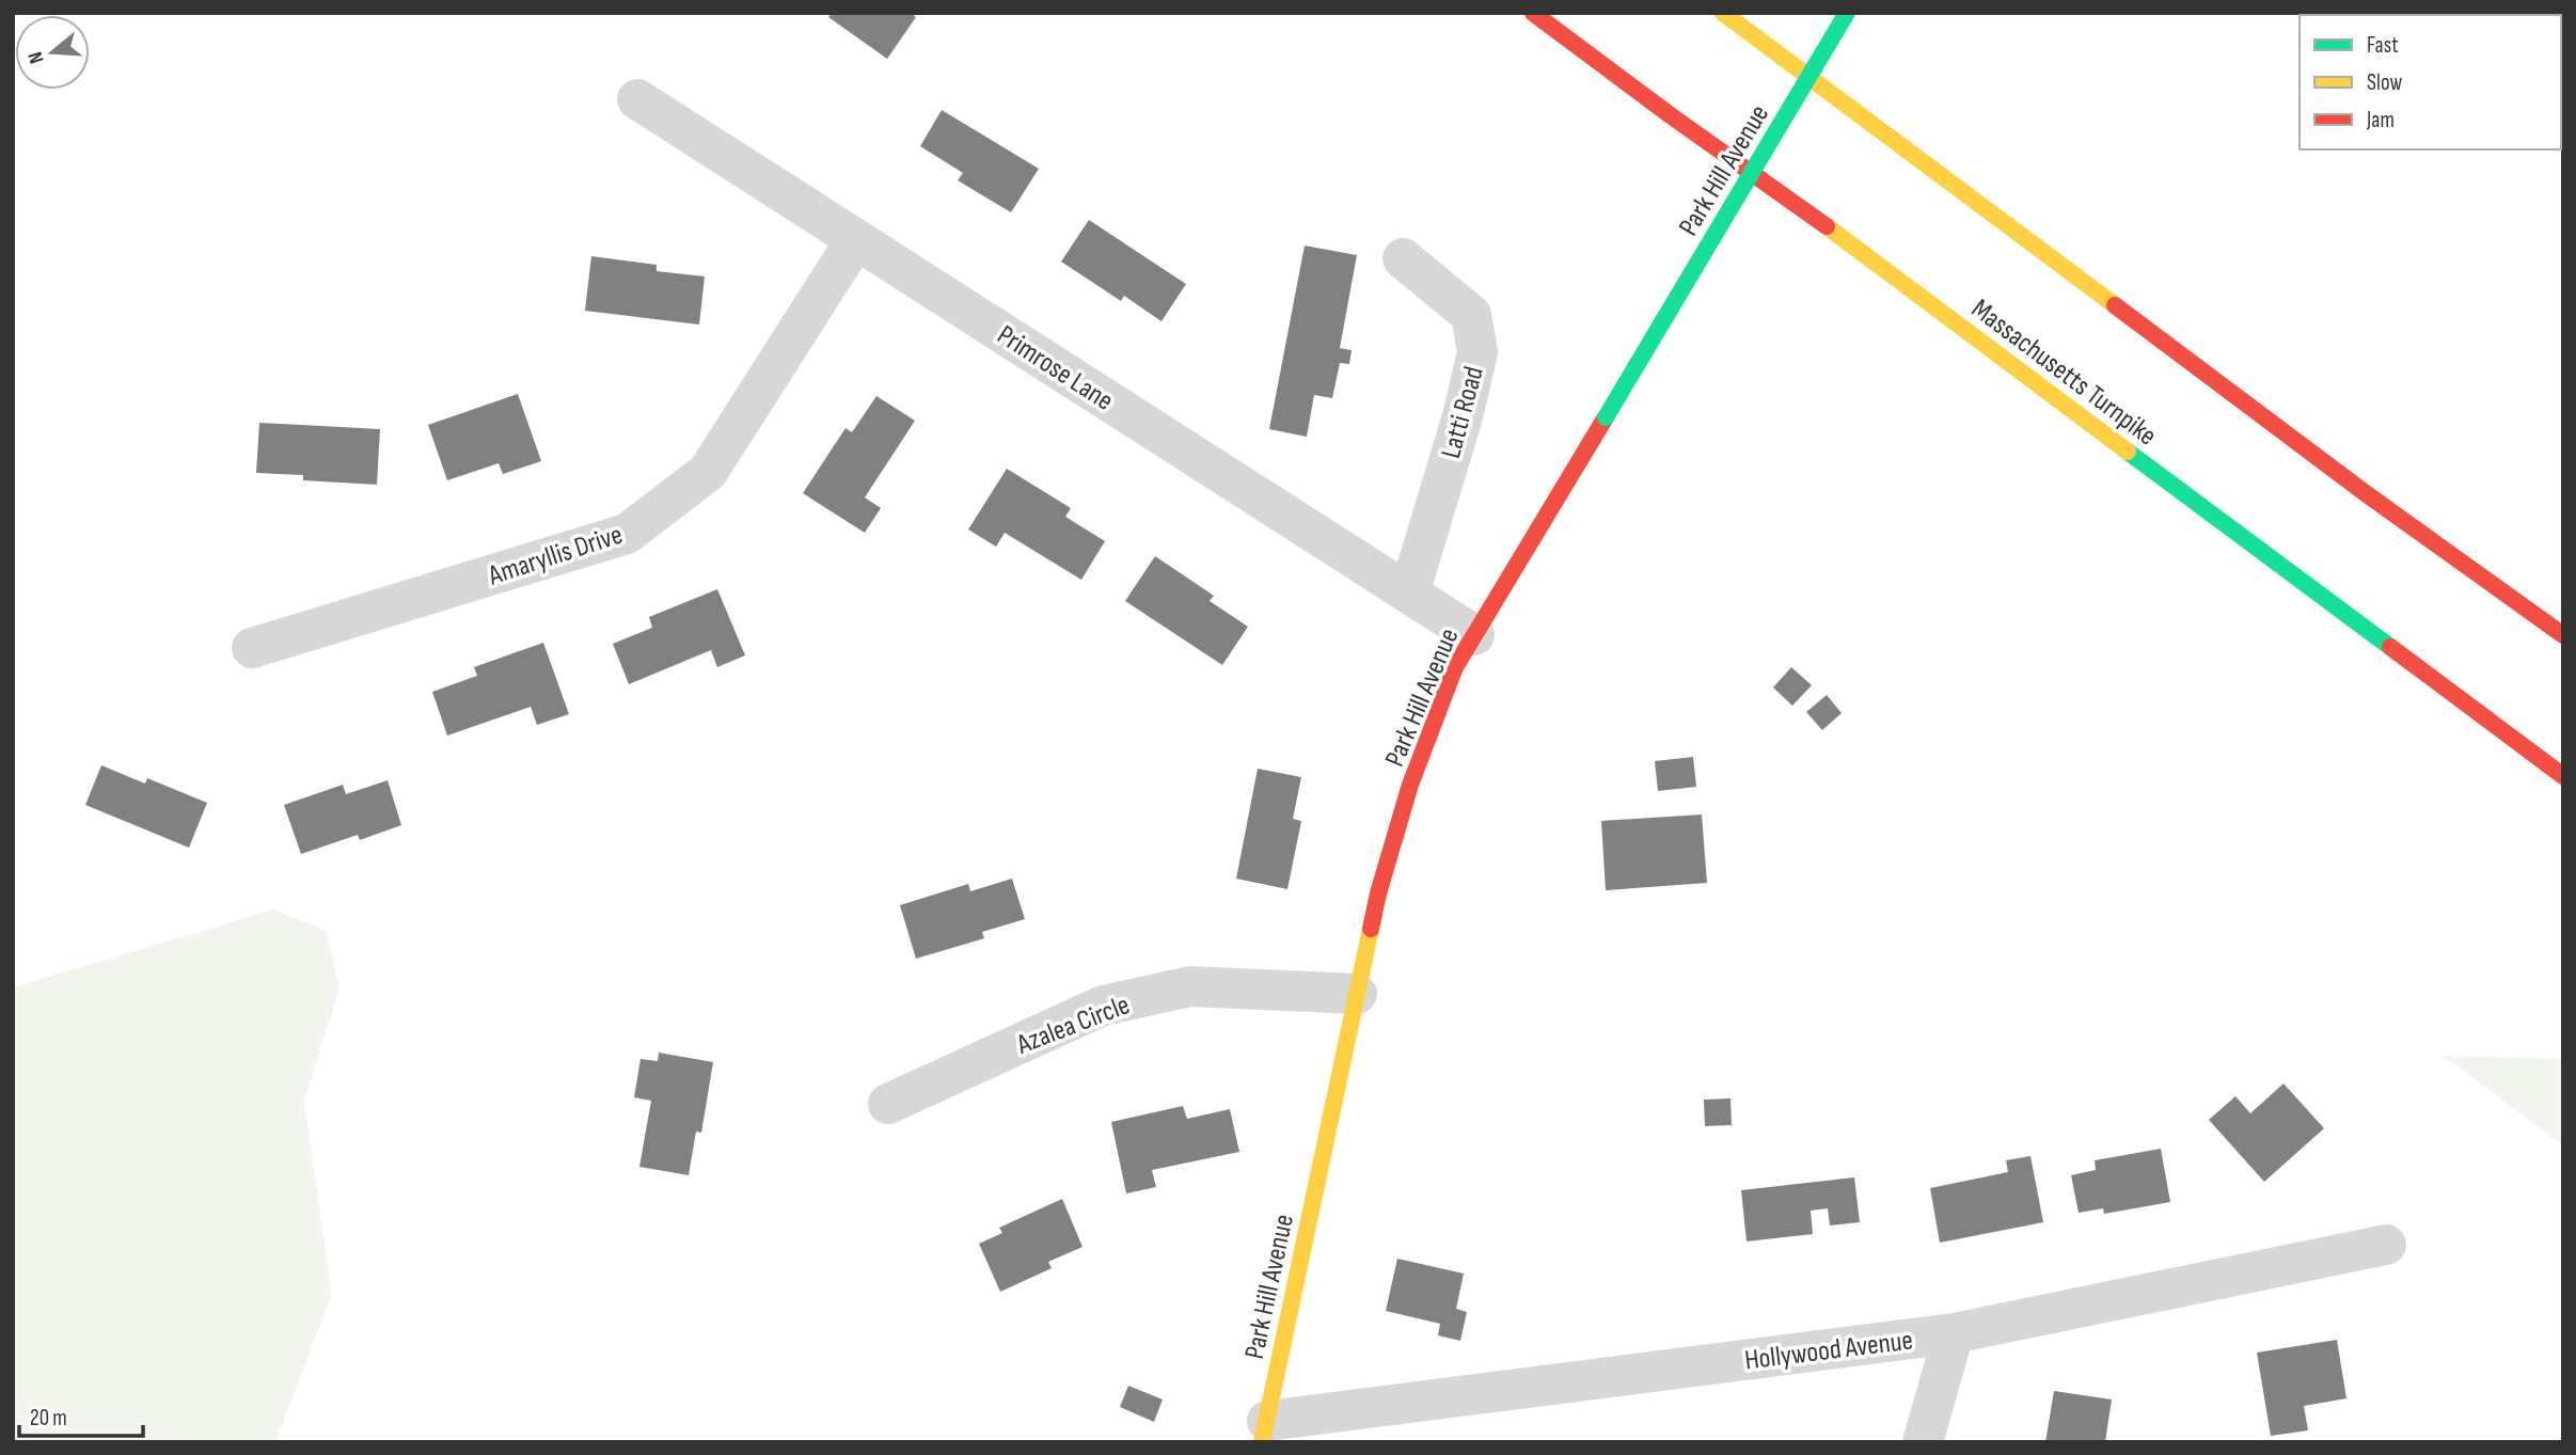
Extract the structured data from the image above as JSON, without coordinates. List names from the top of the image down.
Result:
{
  "streets": {
    "main road": ["Park Hill Avenue", "Massachusetts Turnpike"],
    "street": [
      "Primrose Lane",
      "Latti Road",
      "Amaryllis Drive",
      "Azalea Circle",
      "Hollywood Avenue"
    ]
  },
  "crossings": [
    ["Park Hill Avenue", "Primrose Lane"],
    ["Park Hill Avenue", "Azalea Circle"],
    ["Park Hill Avenue", "Hollywood Avenue"],
    ["Primrose Lane", "Latti Road"],
    ["Primrose Lane", "Amaryllis Drive"]
  ],
  "legend": ["Fast", "Slow", "Jam"],
  "scale_bar": "20 m",
  "north": "left"
}
